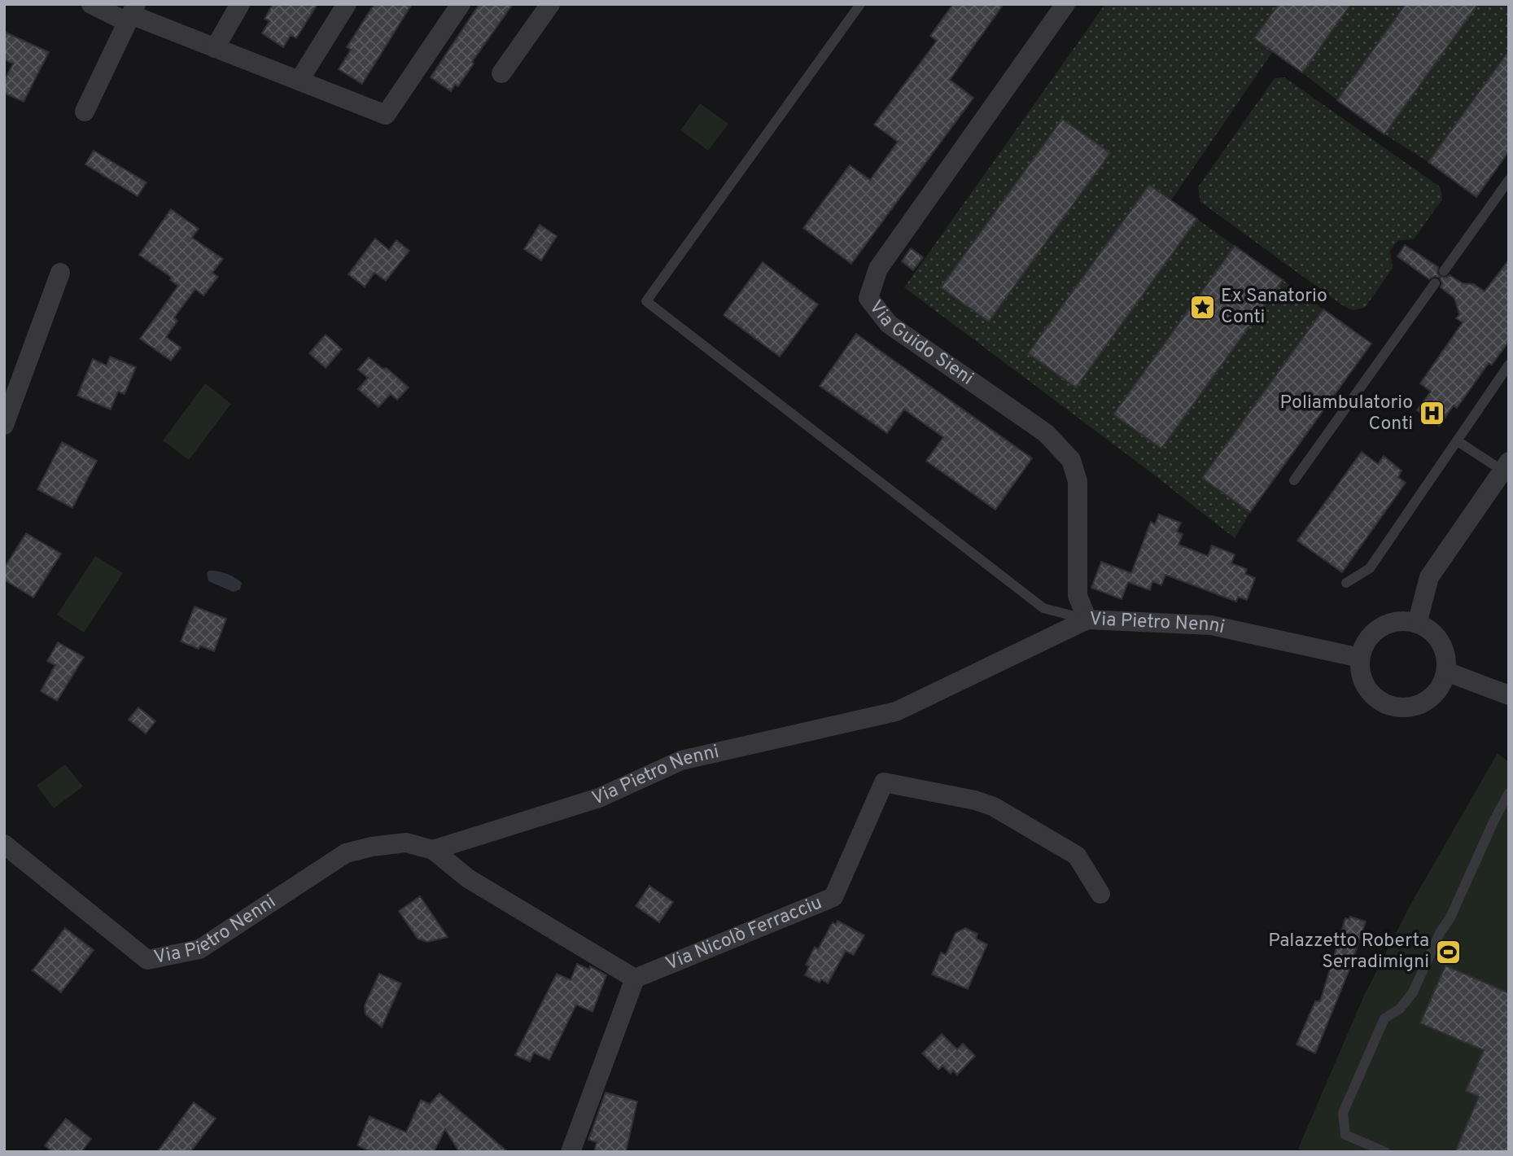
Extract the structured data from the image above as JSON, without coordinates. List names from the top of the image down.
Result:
{
  "streets": {
    "street": ["Via Guido Sieni", "Via Pietro Nenni", "Via Nicolò Ferracciu"]
  },
  "crossings": [
    ["Via Guido Sieni", "Via Pietro Nenni"]
  ],
  "places": {
    "place": ["Ex Sanatorio Conti"],
    "hospital": ["Poliambulatorio Conti"],
    "sports": ["Palazzetto Roberta Serradimigni"]
  }
}
